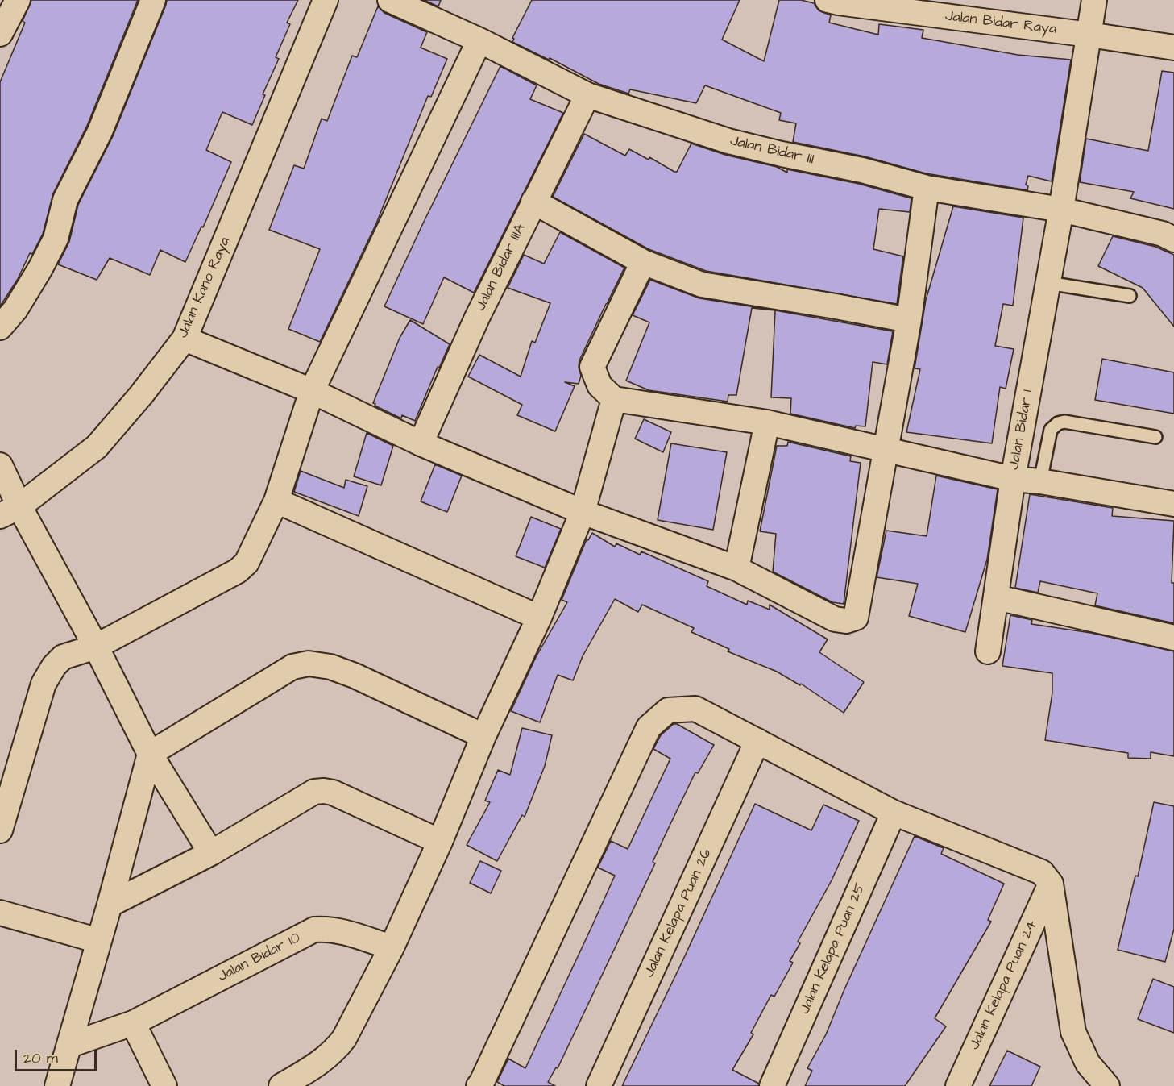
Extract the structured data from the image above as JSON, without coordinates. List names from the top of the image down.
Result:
{
  "streets": {
    "street": [
      "Jalan Bidar Raya",
      "Jalan Bidar III",
      "Jalan Bidar IIIA",
      "Jalan Kano Raya",
      "Jalan Bidar I",
      "Jalan Kelapa Puan 26",
      "Jalan Kelapa Puan 25",
      "Jalan Bidar 10",
      "Jalan Kelapa Puan 24"
    ]
  },
  "crossings": [
    ["Jalan Bidar Raya", "Jalan Bidar I"],
    ["Jalan Bidar III", "Jalan Bidar IIIA"],
    ["Jalan Bidar III", "Jalan Bidar I"]
  ],
  "scale_bar": "20 m"
}
